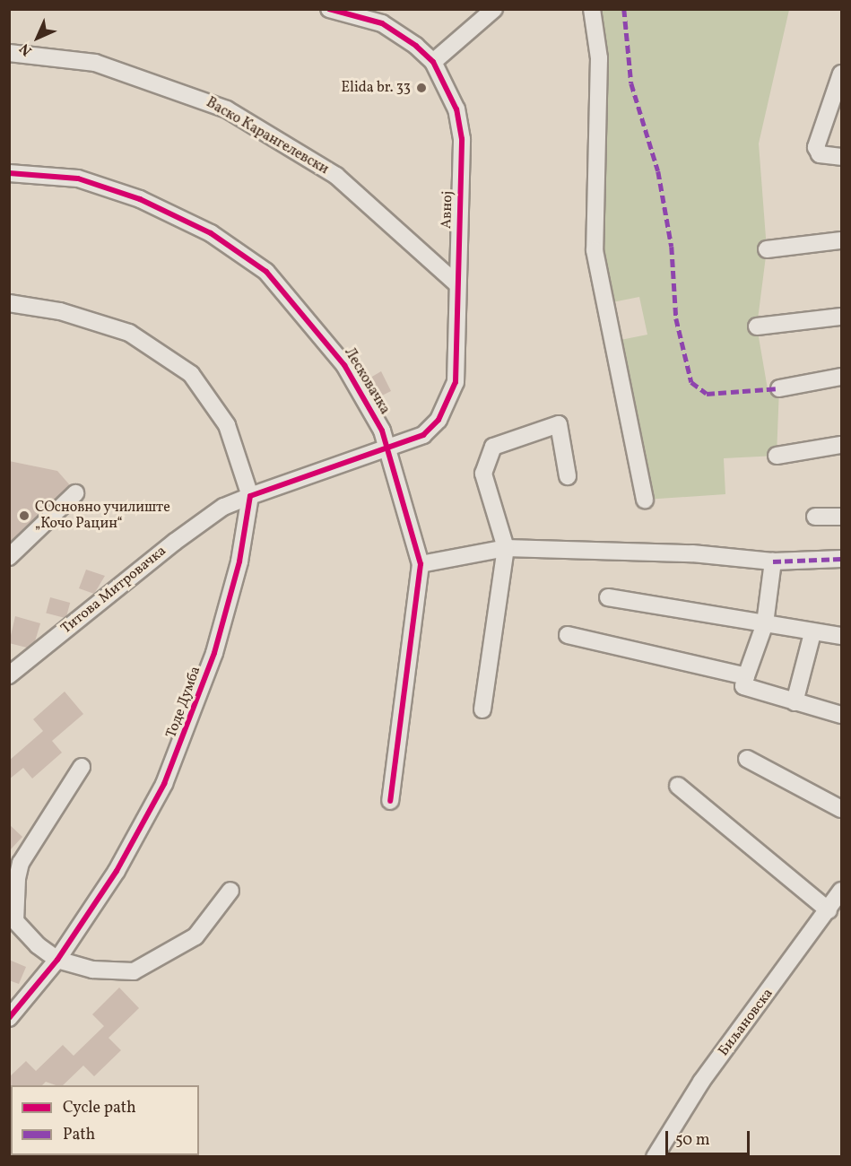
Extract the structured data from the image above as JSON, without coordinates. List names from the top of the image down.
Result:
{
  "streets": {
    "street": [
      "Васко Карангелевски",
      "Авној",
      "Лесковачка",
      "Титова Митровачка",
      "Тоде Думба",
      "Биљановска"
    ]
  },
  "crossings": [
    ["Васко Карангелевски", "Авној"],
    ["Авној", "Лесковачка"],
    ["Титова Митровачка", "Тоде Думба"]
  ],
  "places": ["Elida br. 33", "СОсновно училиште „Кочо Рацин“"],
  "legend": ["Cycle path", "Path"],
  "scale_bar": "50 m",
  "north": "bottom left"
}
